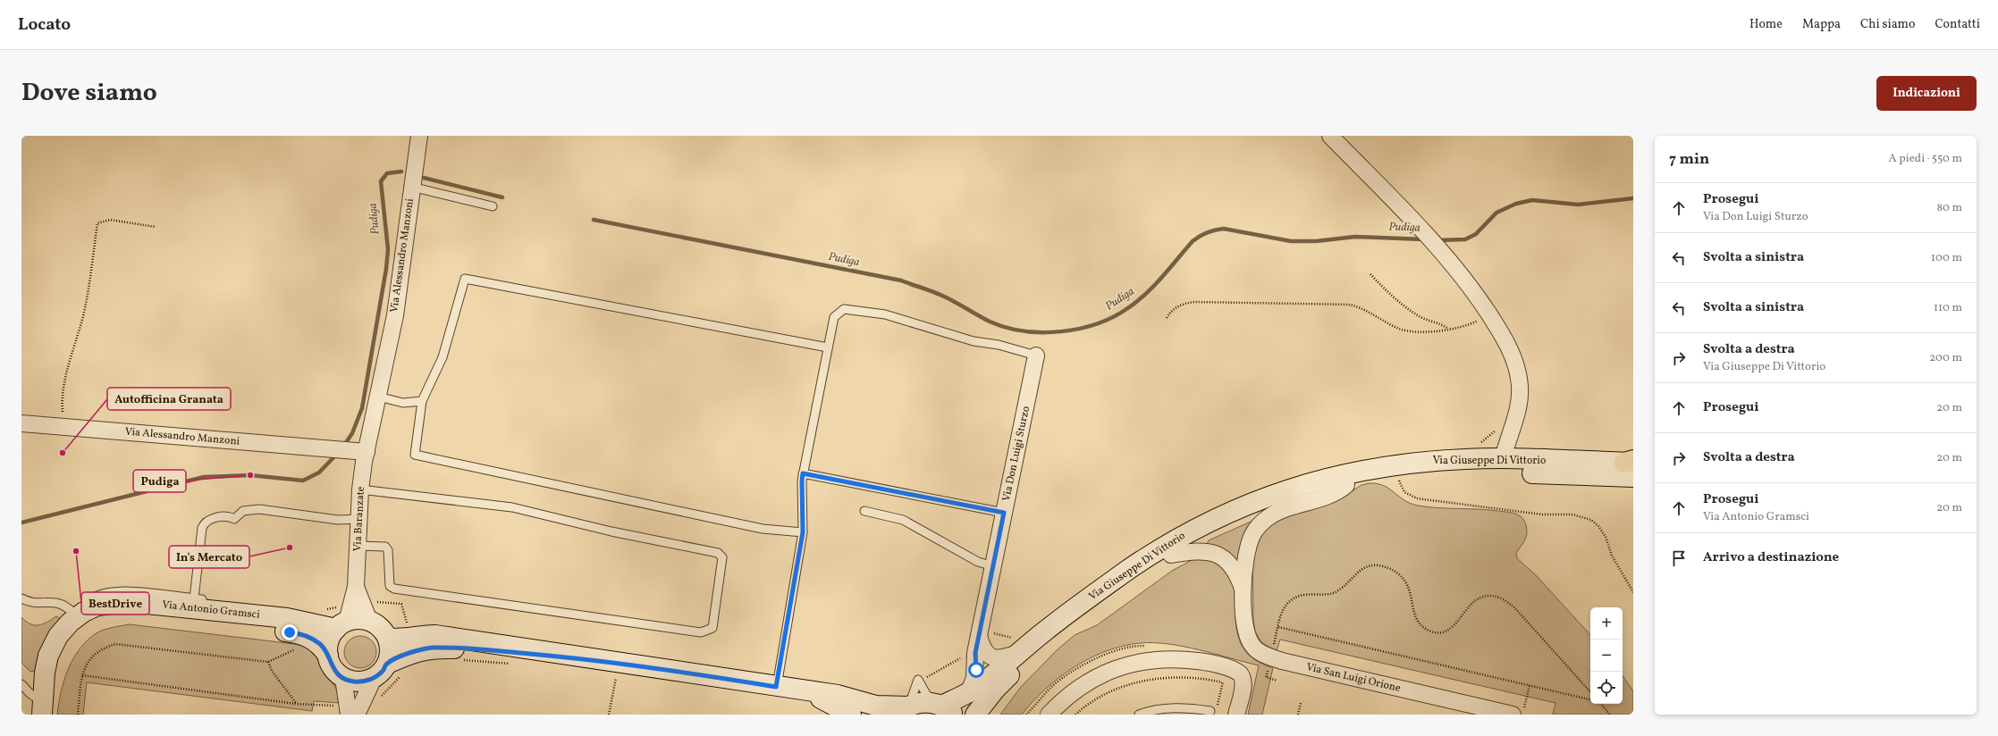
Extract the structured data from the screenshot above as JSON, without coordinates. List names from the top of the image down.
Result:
{
  "streets": {
    "street": [
      "Via Alessandro Manzoni",
      "Via Don Luigi Sturzo",
      "Via Giuseppe Di Vittorio",
      "Via Baranzate",
      "Via Antonio Gramsci",
      "Via San Luigi Orione"
    ]
  },
  "crossings": [
    ["Via Alessandro Manzoni", "Via Baranzate"],
    ["Via Don Luigi Sturzo", "Via Giuseppe Di Vittorio"],
    ["Via Giuseppe Di Vittorio", "Via San Luigi Orione"],
    ["Via Baranzate", "Via Antonio Gramsci"]
  ],
  "water": ["Pudiga"],
  "places": [
    "Autofficina Granata",
    "Pudiga",
    "In's Mercato",
    "BestDrive"
  ],
  "page": {
    "header": "Locato",
    "nav": [
      "Home",
      "Mappa",
      "Chi siamo",
      "Contatti"
    ],
    "title": "Dove siamo",
    "buttons": "Indicazioni",
    "heading": ["7 min", "A piedi · 550 m"],
    "list": [
      ["Prosegui", "Via Don Luigi Sturzo", "80 m"],
      ["Svolta a sinistra", "100 m"],
      ["Svolta a sinistra", "110 m"],
      ["Svolta a destra", "Via Giuseppe Di Vittorio", "200 m"],
      ["Prosegui", "20 m"],
      ["Svolta a destra", "20 m"],
      ["Prosegui", "Via Antonio Gramsci", "20 m"],
      "Arrivo a destinazione"
    ],
    "map_buttons": ["+", "−"]
  }
}
